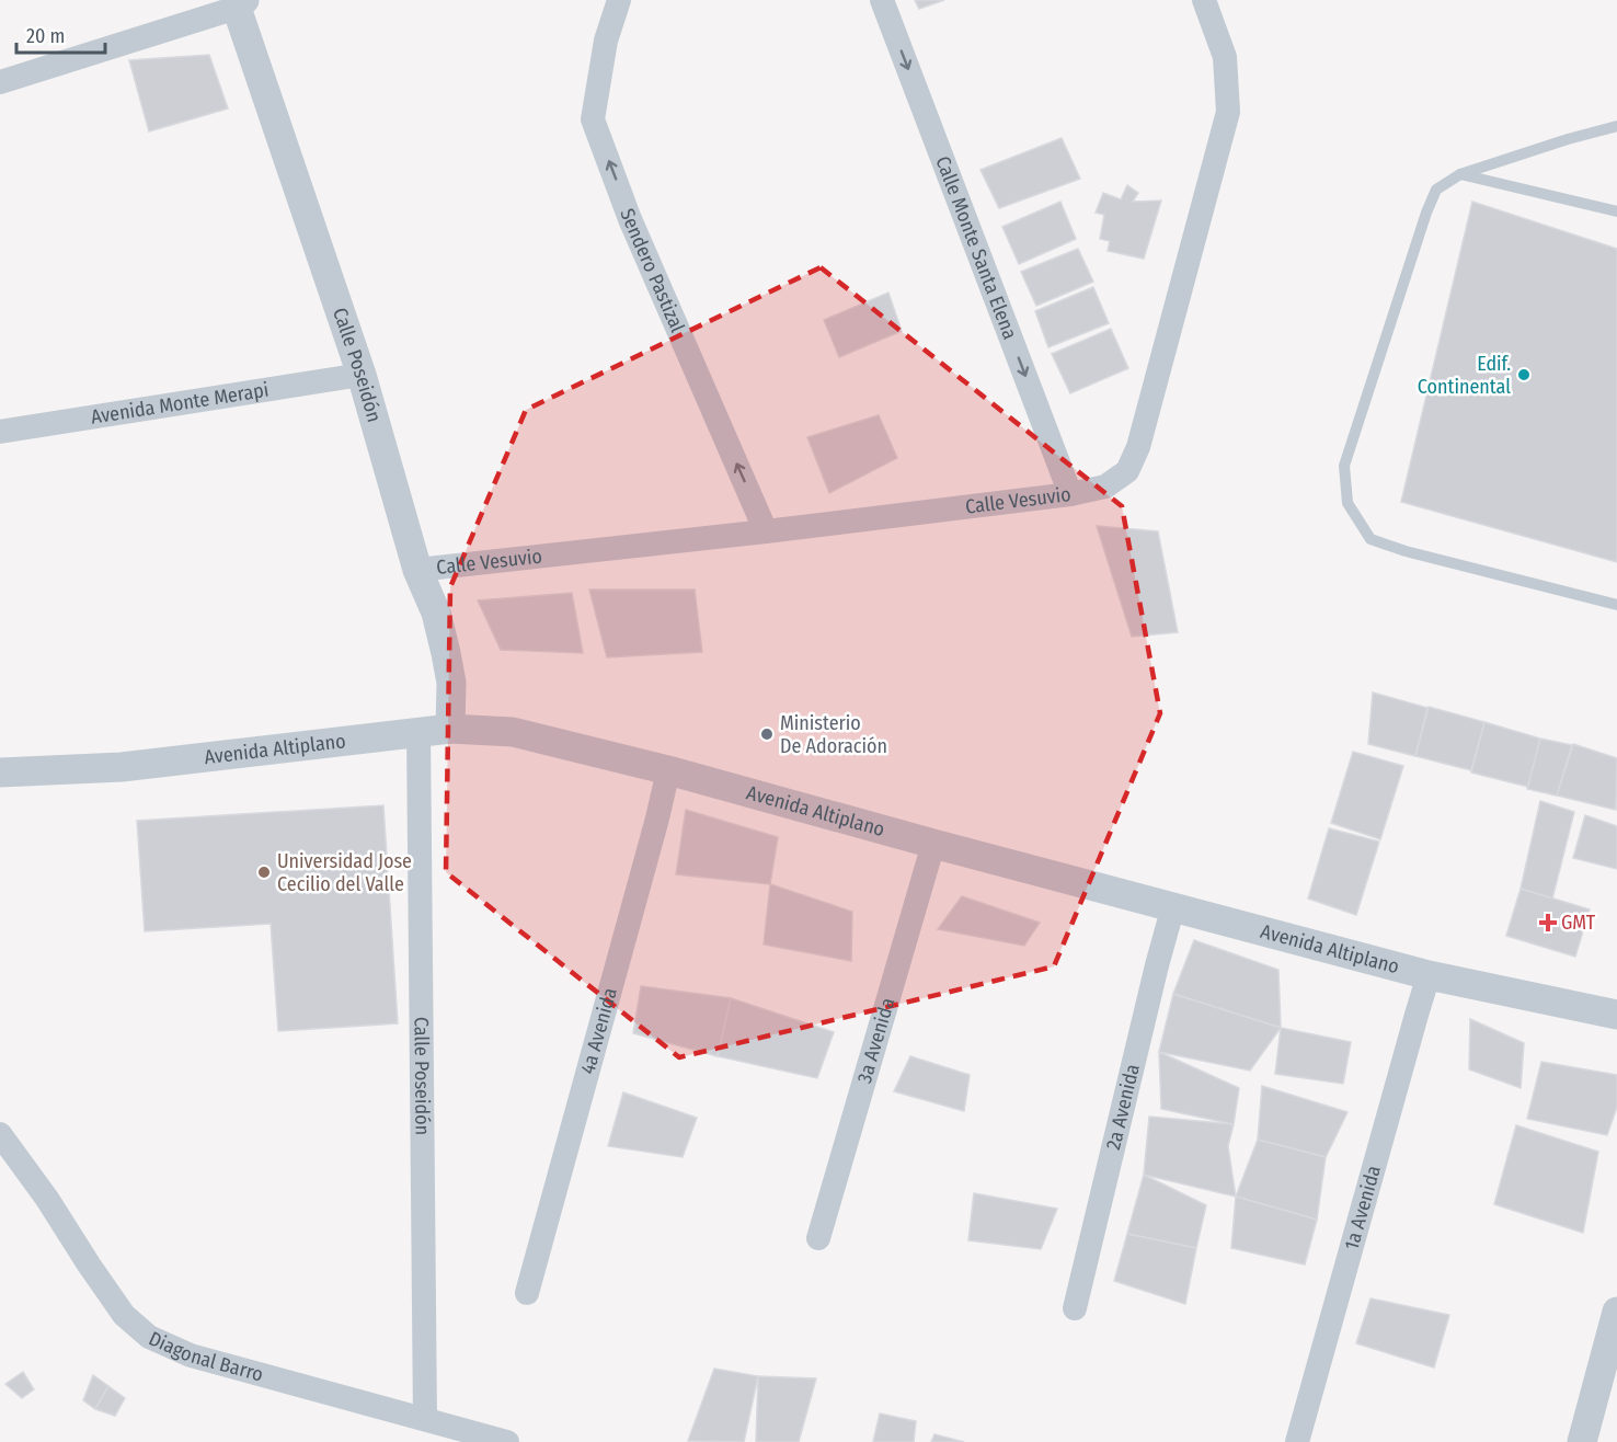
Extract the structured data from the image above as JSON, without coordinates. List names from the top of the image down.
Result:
{
  "streets": {
    "street": [
      "Calle Monte Santa Elena",
      "Sendero Pastizal",
      "Calle Poseidón",
      "Avenida Monte Merapi",
      "Calle Vesuvio",
      "Avenida Altiplano",
      "4a Avenida",
      "3a Avenida",
      "2a Avenida",
      "1a Avenida",
      "Diagonal Barro"
    ]
  },
  "crossings": [
    ["Calle Monte Santa Elena", "Calle Vesuvio"],
    ["Sendero Pastizal", "Calle Vesuvio"],
    ["Calle Poseidón", "Avenida Monte Merapi"],
    ["Calle Poseidón", "Calle Vesuvio"],
    ["Calle Poseidón", "Avenida Altiplano"],
    ["Calle Poseidón", "Diagonal Barro"],
    ["Avenida Altiplano", "4a Avenida"],
    ["Avenida Altiplano", "3a Avenida"],
    ["Avenida Altiplano", "2a Avenida"],
    ["Avenida Altiplano", "1a Avenida"]
  ],
  "one_way": ["Calle Monte Santa Elena", "Sendero Pastizal"],
  "places": {
    "other": ["Edif. Continental", "Ministerio De Adoración", "Universidad Jose Cecilio del Valle"],
    "health": ["GMT"]
  },
  "scale_bar": "20 m"
}
